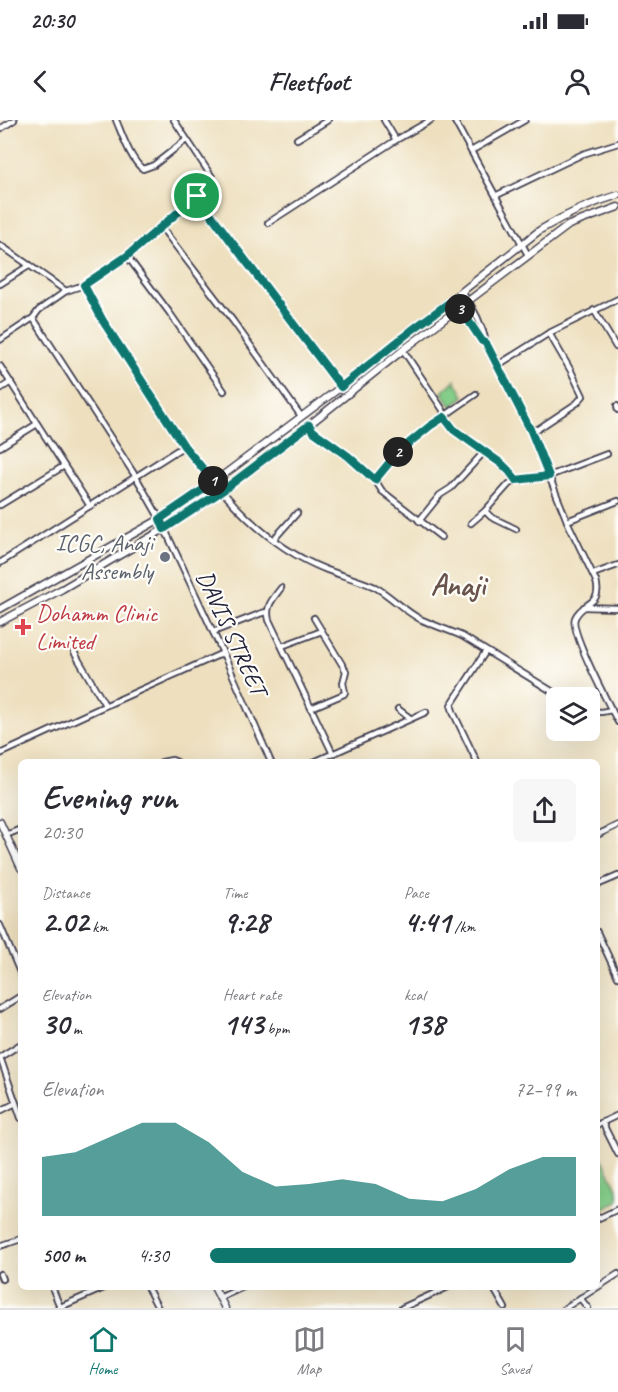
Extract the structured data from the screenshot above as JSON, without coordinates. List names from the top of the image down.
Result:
{
  "streets": {
    "street": ["DAVIS STREET"]
  },
  "districts": ["Anaji"],
  "places": {
    "other": ["ICGC, Anaji Assembly"],
    "health": ["Dohamm Clinic Limited"]
  },
  "page": {
    "status": "20:30",
    "header": "Fleetfoot",
    "pins": ["3", "2", "1"],
    "heading": ["Evening run", "20:30"],
    "stats": [
      ["Distance", "2.02 km"],
      ["Time", "9:28"],
      ["Pace", "4:41 /km"],
      ["Elevation", "30 m"],
      ["Heart rate", "143 bpm"],
      ["kcal", "138"]
    ],
    "chart": ["Elevation", "72–99 m"],
    "list": [
      {
        "name": "500 m",
        "note": "4:30"
      }
    ],
    "tabs": ["Home", "Map", "Saved"]
  }
}
